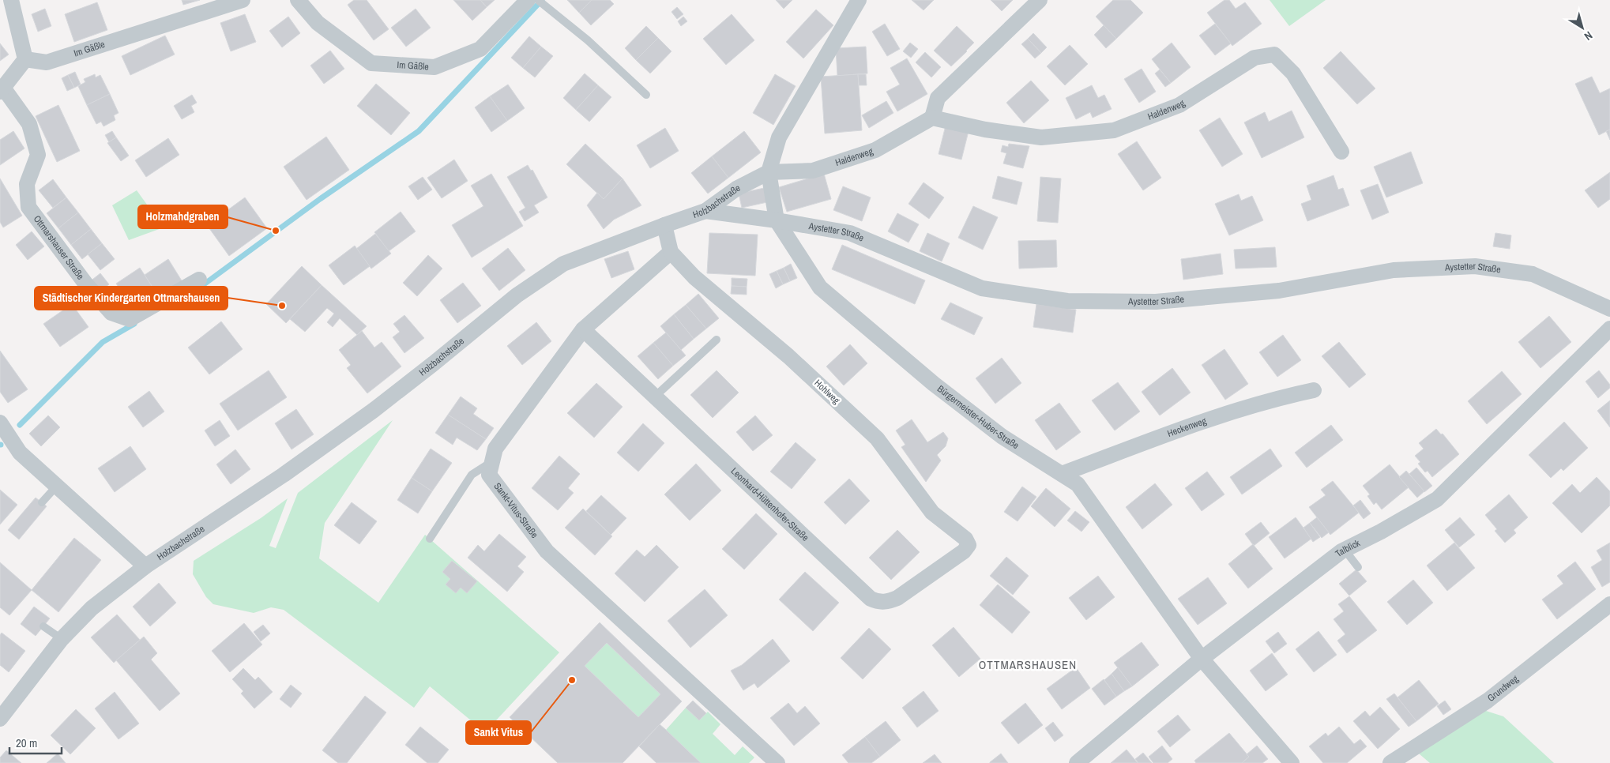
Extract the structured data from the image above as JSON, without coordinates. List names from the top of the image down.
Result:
{
  "streets": {
    "street": [
      "Im Gäßle",
      "Haldenweg",
      "Holzbachstraße",
      "Aystetter Straße",
      "Ottmarshauser Straße",
      "Hohlweg",
      "Bürgermeister-Huber-Straße",
      "Heckenweg",
      "Leonhard-Hüttenhofer-Straße",
      "Sankt-Vitus-Straße",
      "Talblick",
      "Grundweg"
    ]
  },
  "crossings": [
    ["Im Gäßle", "Ottmarshauser Straße"],
    ["Haldenweg", "Holzbachstraße"],
    ["Haldenweg", "Bürgermeister-Huber-Straße"],
    ["Holzbachstraße", "Aystetter Straße"],
    ["Holzbachstraße", "Bürgermeister-Huber-Straße"],
    ["Aystetter Straße", "Bürgermeister-Huber-Straße"],
    ["Hohlweg", "Leonhard-Hüttenhofer-Straße"],
    ["Hohlweg", "Sankt-Vitus-Straße"],
    ["Bürgermeister-Huber-Straße", "Heckenweg"],
    ["Bürgermeister-Huber-Straße", "Talblick"],
    ["Leonhard-Hüttenhofer-Straße", "Sankt-Vitus-Straße"]
  ],
  "districts": ["OTTMARSHAUSEN"],
  "places": ["Holzmahdgraben", "Städtischer Kindergarten Ottmarshausen", "Sankt Vitus"],
  "scale_bar": "20 m",
  "north": "bottom right"
}
